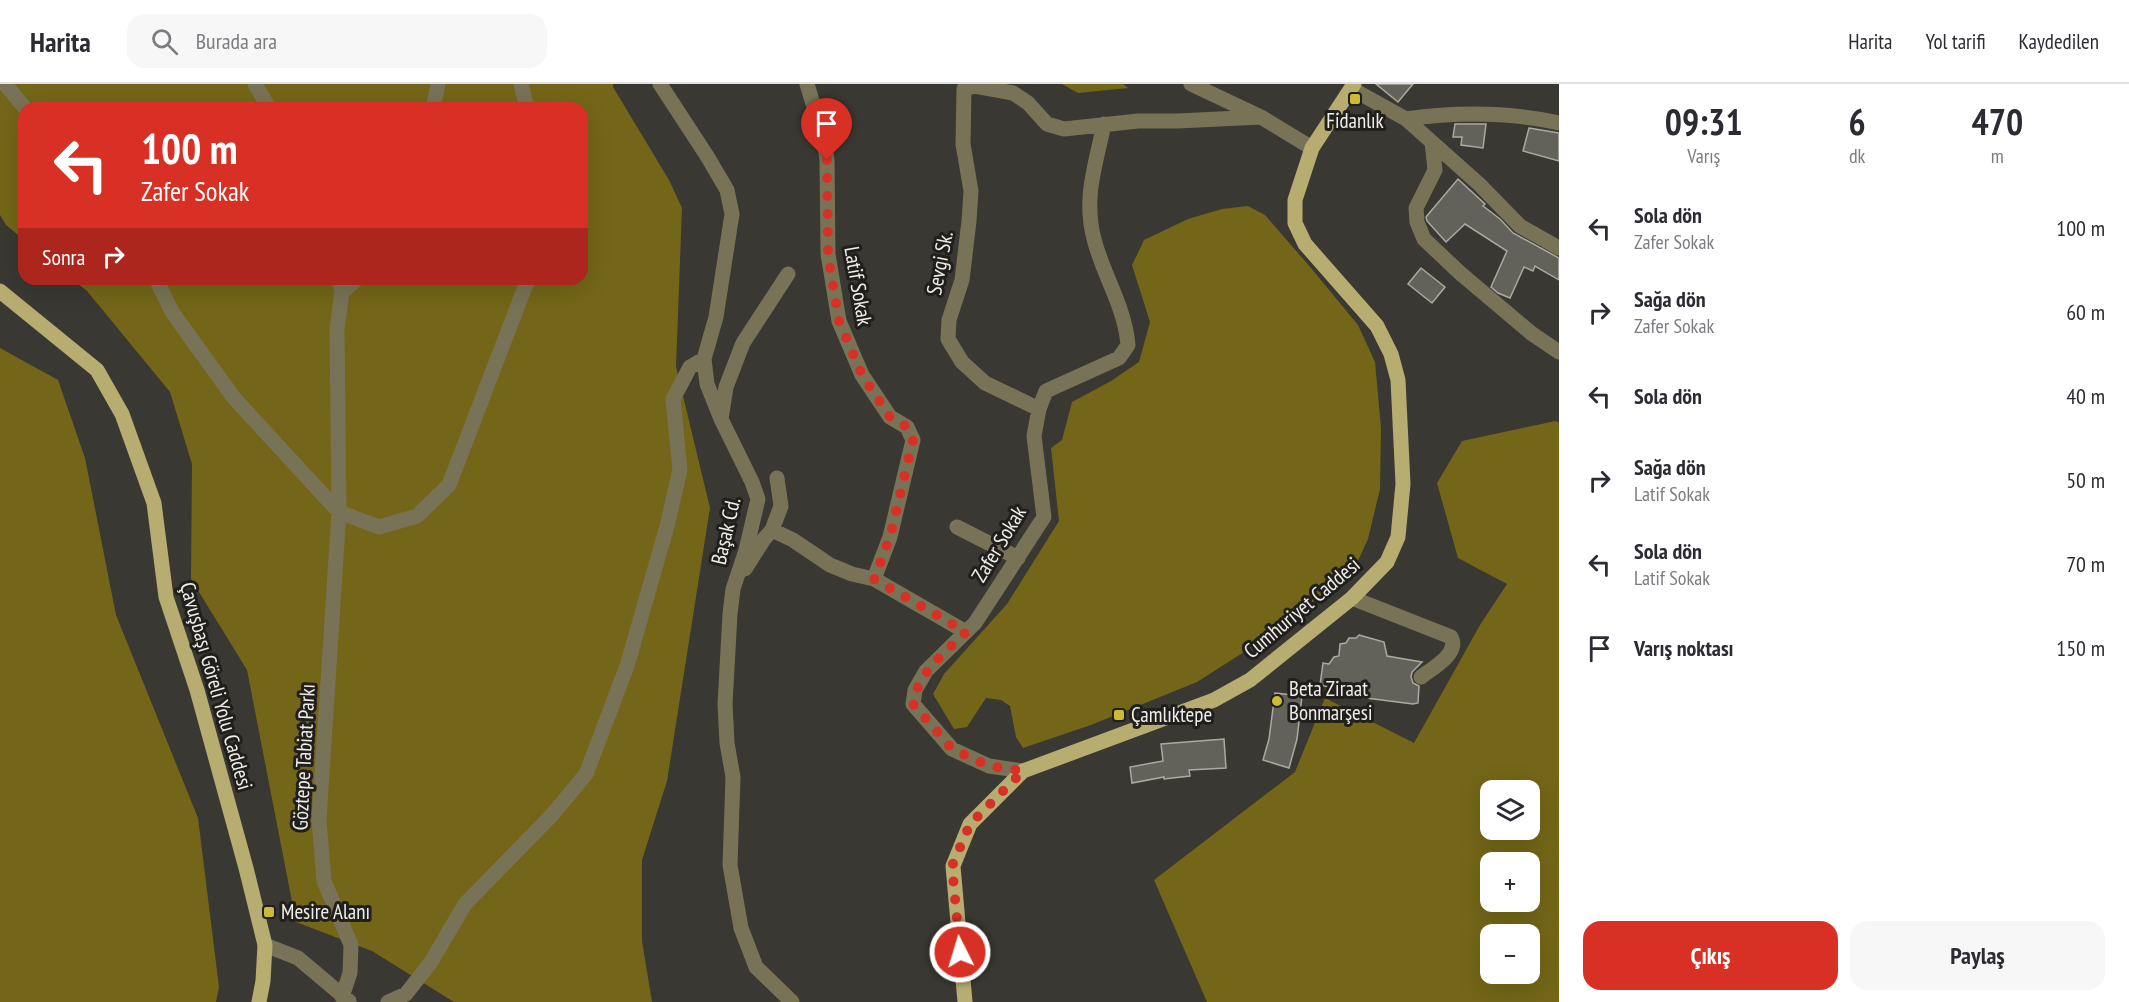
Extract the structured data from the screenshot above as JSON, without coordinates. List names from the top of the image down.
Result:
{
  "streets": {
    "main road": ["Cumhuriyet Caddesi", "Çavuşbaşı Göreli Yolu Caddesi"],
    "street": [
      "Sevgi Sk.",
      "Latif Sokak",
      "Başak Cd.",
      "Zafer Sokak",
      "Göztepe Tabiat Parkı"
    ]
  },
  "crossings": [
    ["Sevgi Sk.", "Zafer Sokak"],
    ["Zafer Sokak", "Cumhuriyet Caddesi"],
    ["Çavuşbaşı Göreli Yolu Caddesi", "Göztepe Tabiat Parkı"]
  ],
  "places": {
    "transit": ["Fidanlık", "Çamlıktepe", "Mesire Alanı"],
    "other": ["Beta Ziraat Bonmarşesi"]
  },
  "page": {
    "header": "Harita",
    "search": "Burada ara",
    "nav": ["Harita", "Yol tarifi", "Kaydedilen"],
    "eta": [
      "09:31",
      "Varış",
      "6",
      "dk",
      "470",
      "m"
    ],
    "turn": ["100 m", "Zafer Sokak"],
    "list": [
      {
        "name": "Sola dön",
        "note": "Zafer Sokak",
        "value": "100 m"
      },
      {
        "name": "Sağa dön",
        "note": "Zafer Sokak",
        "value": "60 m"
      },
      {
        "name": "Sola dön",
        "value": "40 m"
      },
      {
        "name": "Sağa dön",
        "note": "Latif Sokak",
        "value": "50 m"
      },
      {
        "name": "Sola dön",
        "note": "Latif Sokak",
        "value": "70 m"
      },
      {
        "name": "Varış noktası",
        "value": "150 m"
      }
    ],
    "then": "Sonra",
    "map_buttons": ["+", "−"],
    "buttons": ["Çıkış", "Paylaş"]
  }
}
